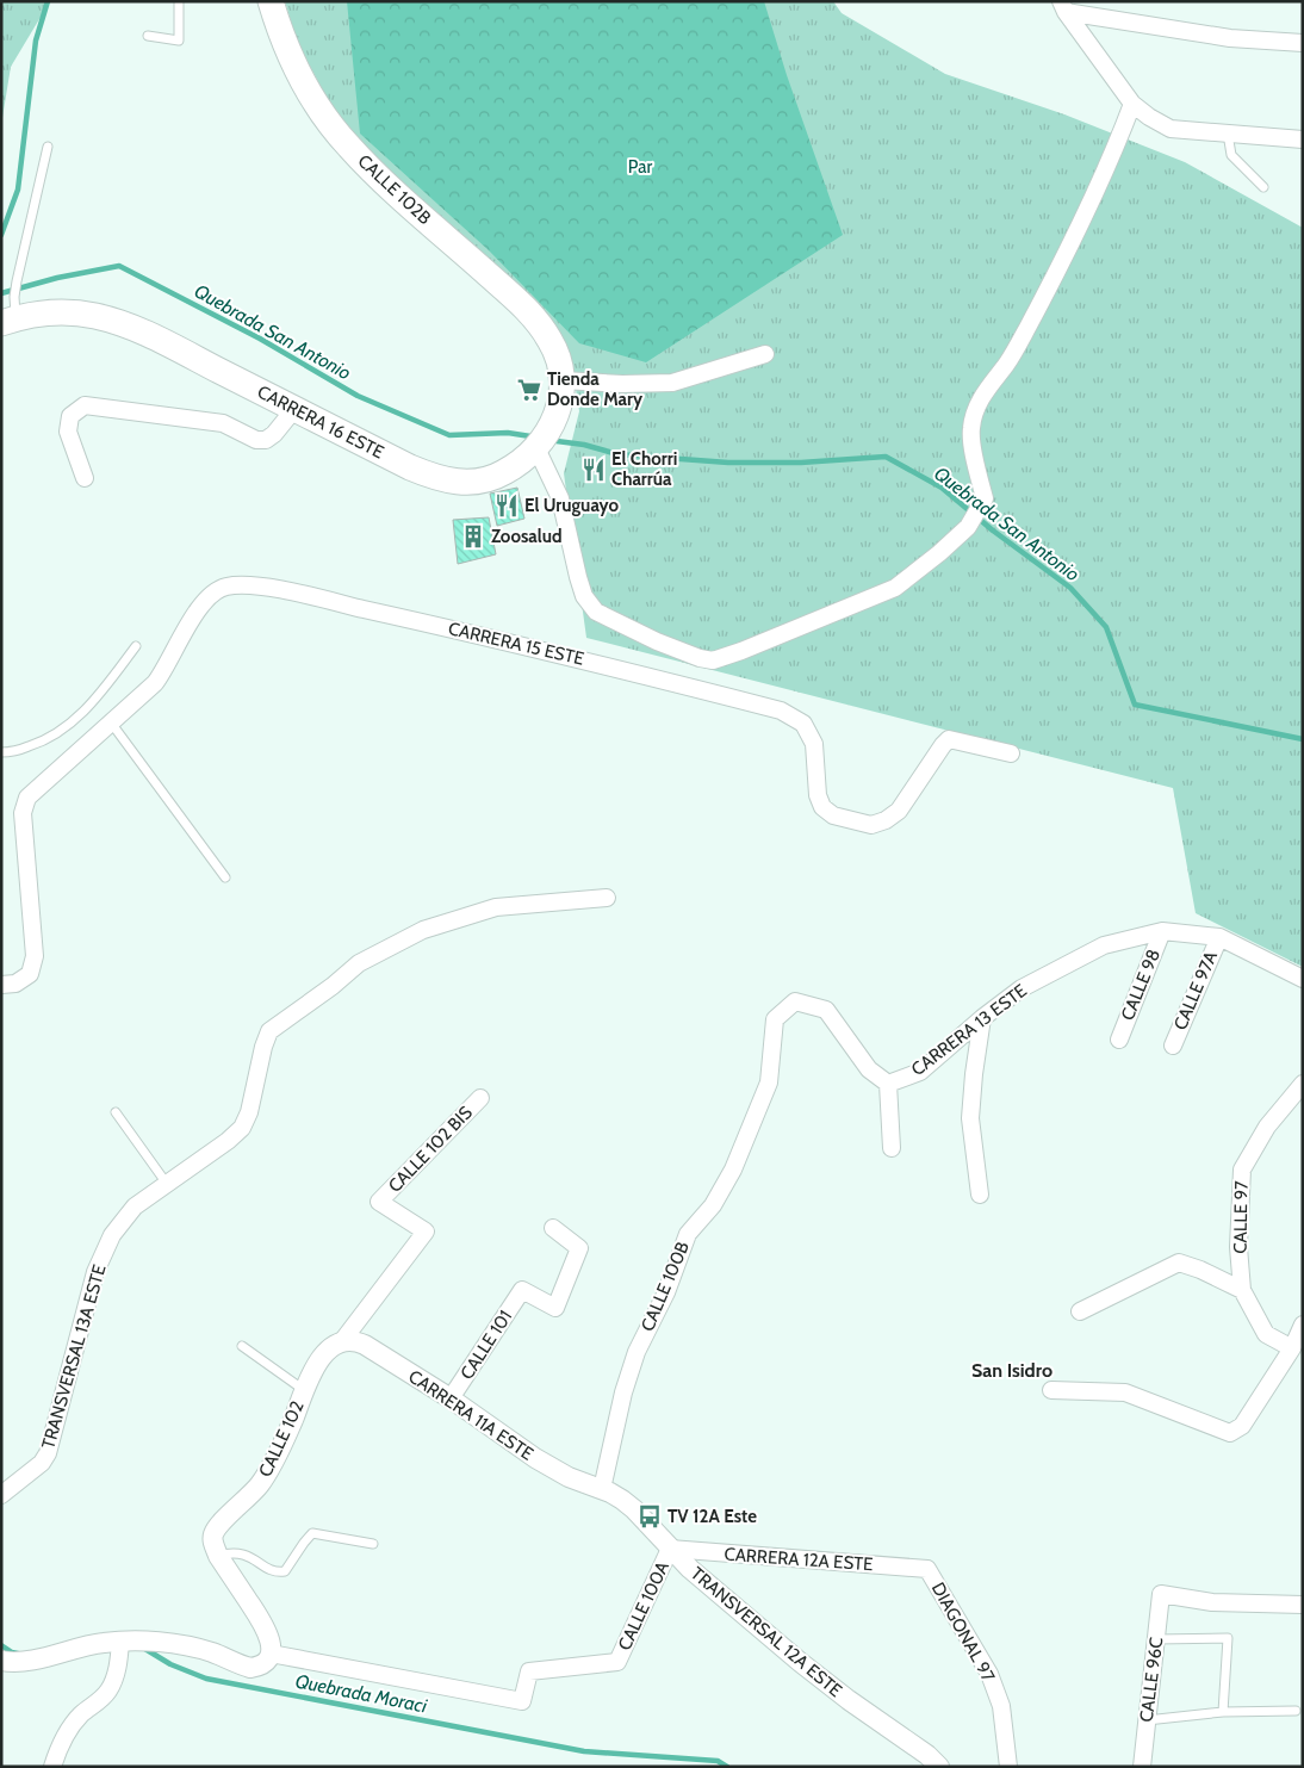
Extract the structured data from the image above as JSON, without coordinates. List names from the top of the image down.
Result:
{
  "streets": {
    "main road": ["CALLE 102B", "CARRERA 16 ESTE"],
    "street": [
      "CARRERA 15 ESTE",
      "CALLE 98",
      "CALLE 97A",
      "CARRERA 13 ESTE",
      "CALLE 102 BIS",
      "CALLE 97",
      "CALLE 100B",
      "CALLE 101",
      "TRANSVERSAL 13A ESTE",
      "CARRERA 11A ESTE",
      "CALLE 102",
      "CARRERA 12A ESTE",
      "CALLE 100A",
      "TRANSVERSAL 12A ESTE",
      "DIAGONAL 97",
      "CALLE 96C"
    ]
  },
  "crossings": [
    ["CALLE 102B", "CARRERA 16 ESTE"],
    ["CALLE 98", "CARRERA 13 ESTE"],
    ["CALLE 97A", "CARRERA 13 ESTE"],
    ["CARRERA 13 ESTE", "CALLE 100B"],
    ["CALLE 102 BIS", "CALLE 102"],
    ["CALLE 100B", "CARRERA 11A ESTE"],
    ["CALLE 100B", "TRANSVERSAL 12A ESTE"],
    ["CALLE 101", "CARRERA 11A ESTE"],
    ["CARRERA 11A ESTE", "CALLE 102"],
    ["CARRERA 11A ESTE", "TRANSVERSAL 12A ESTE"],
    ["CARRERA 12A ESTE", "CALLE 100A"],
    ["CARRERA 12A ESTE", "TRANSVERSAL 12A ESTE"],
    ["CARRERA 12A ESTE", "DIAGONAL 97"],
    ["CALLE 100A", "TRANSVERSAL 12A ESTE"]
  ],
  "districts": ["San Isidro"],
  "water": ["Quebrada San Antonio", "Quebrada Moraci"],
  "parks": ["Par"],
  "places": {
    "supermarket": ["Tienda Donde Mary"],
    "restaurant": ["El Chorri Charrúa", "El Uruguayo"],
    "building": ["Zoosalud"],
    "bus stop": ["TV 12A Este"]
  }
}
